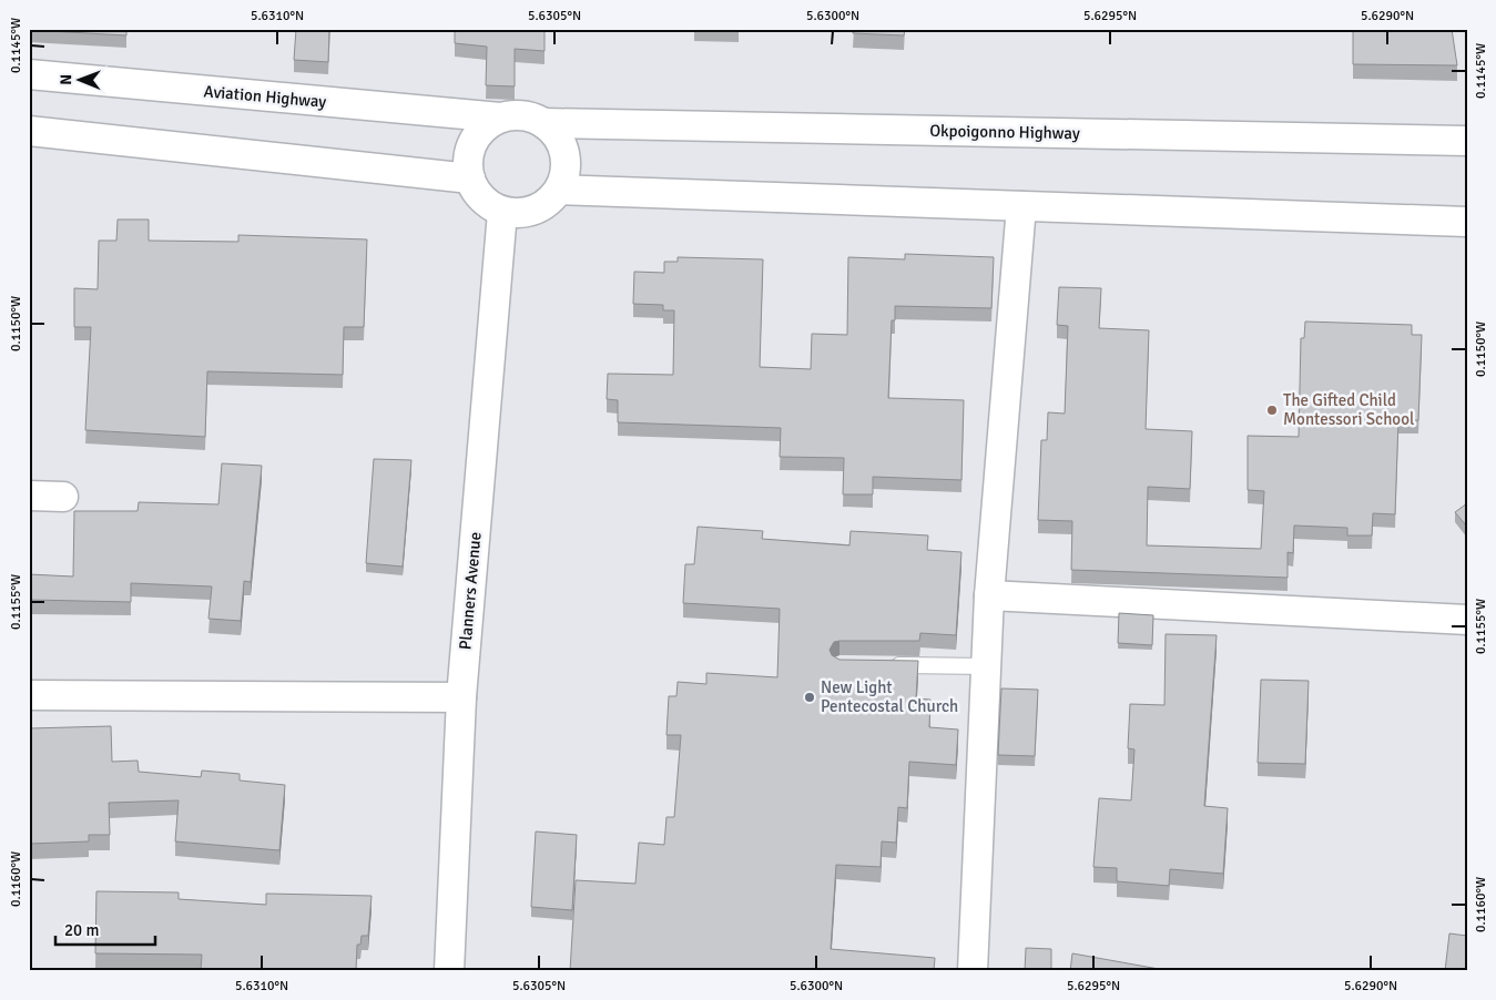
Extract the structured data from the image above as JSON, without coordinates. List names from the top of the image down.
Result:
{
  "streets": {
    "street": ["Aviation Highway", "Okpoigonno Highway", "Planners Avenue"]
  },
  "crossings": [
    ["Aviation Highway", "Okpoigonno Highway"],
    ["Aviation Highway", "Planners Avenue"],
    ["Okpoigonno Highway", "Planners Avenue"]
  ],
  "places": ["The Gifted Child Montessori School", "New Light Pentecostal Church"],
  "scale_bar": "20 m",
  "north": "left",
  "coordinates": [
    "5.6310°N",
    "5.6305°N",
    "5.6300°N",
    "5.6295°N",
    "5.6290°N",
    "0.1145°W",
    "0.1150°W",
    "0.1155°W",
    "0.1160°W"
  ]
}
